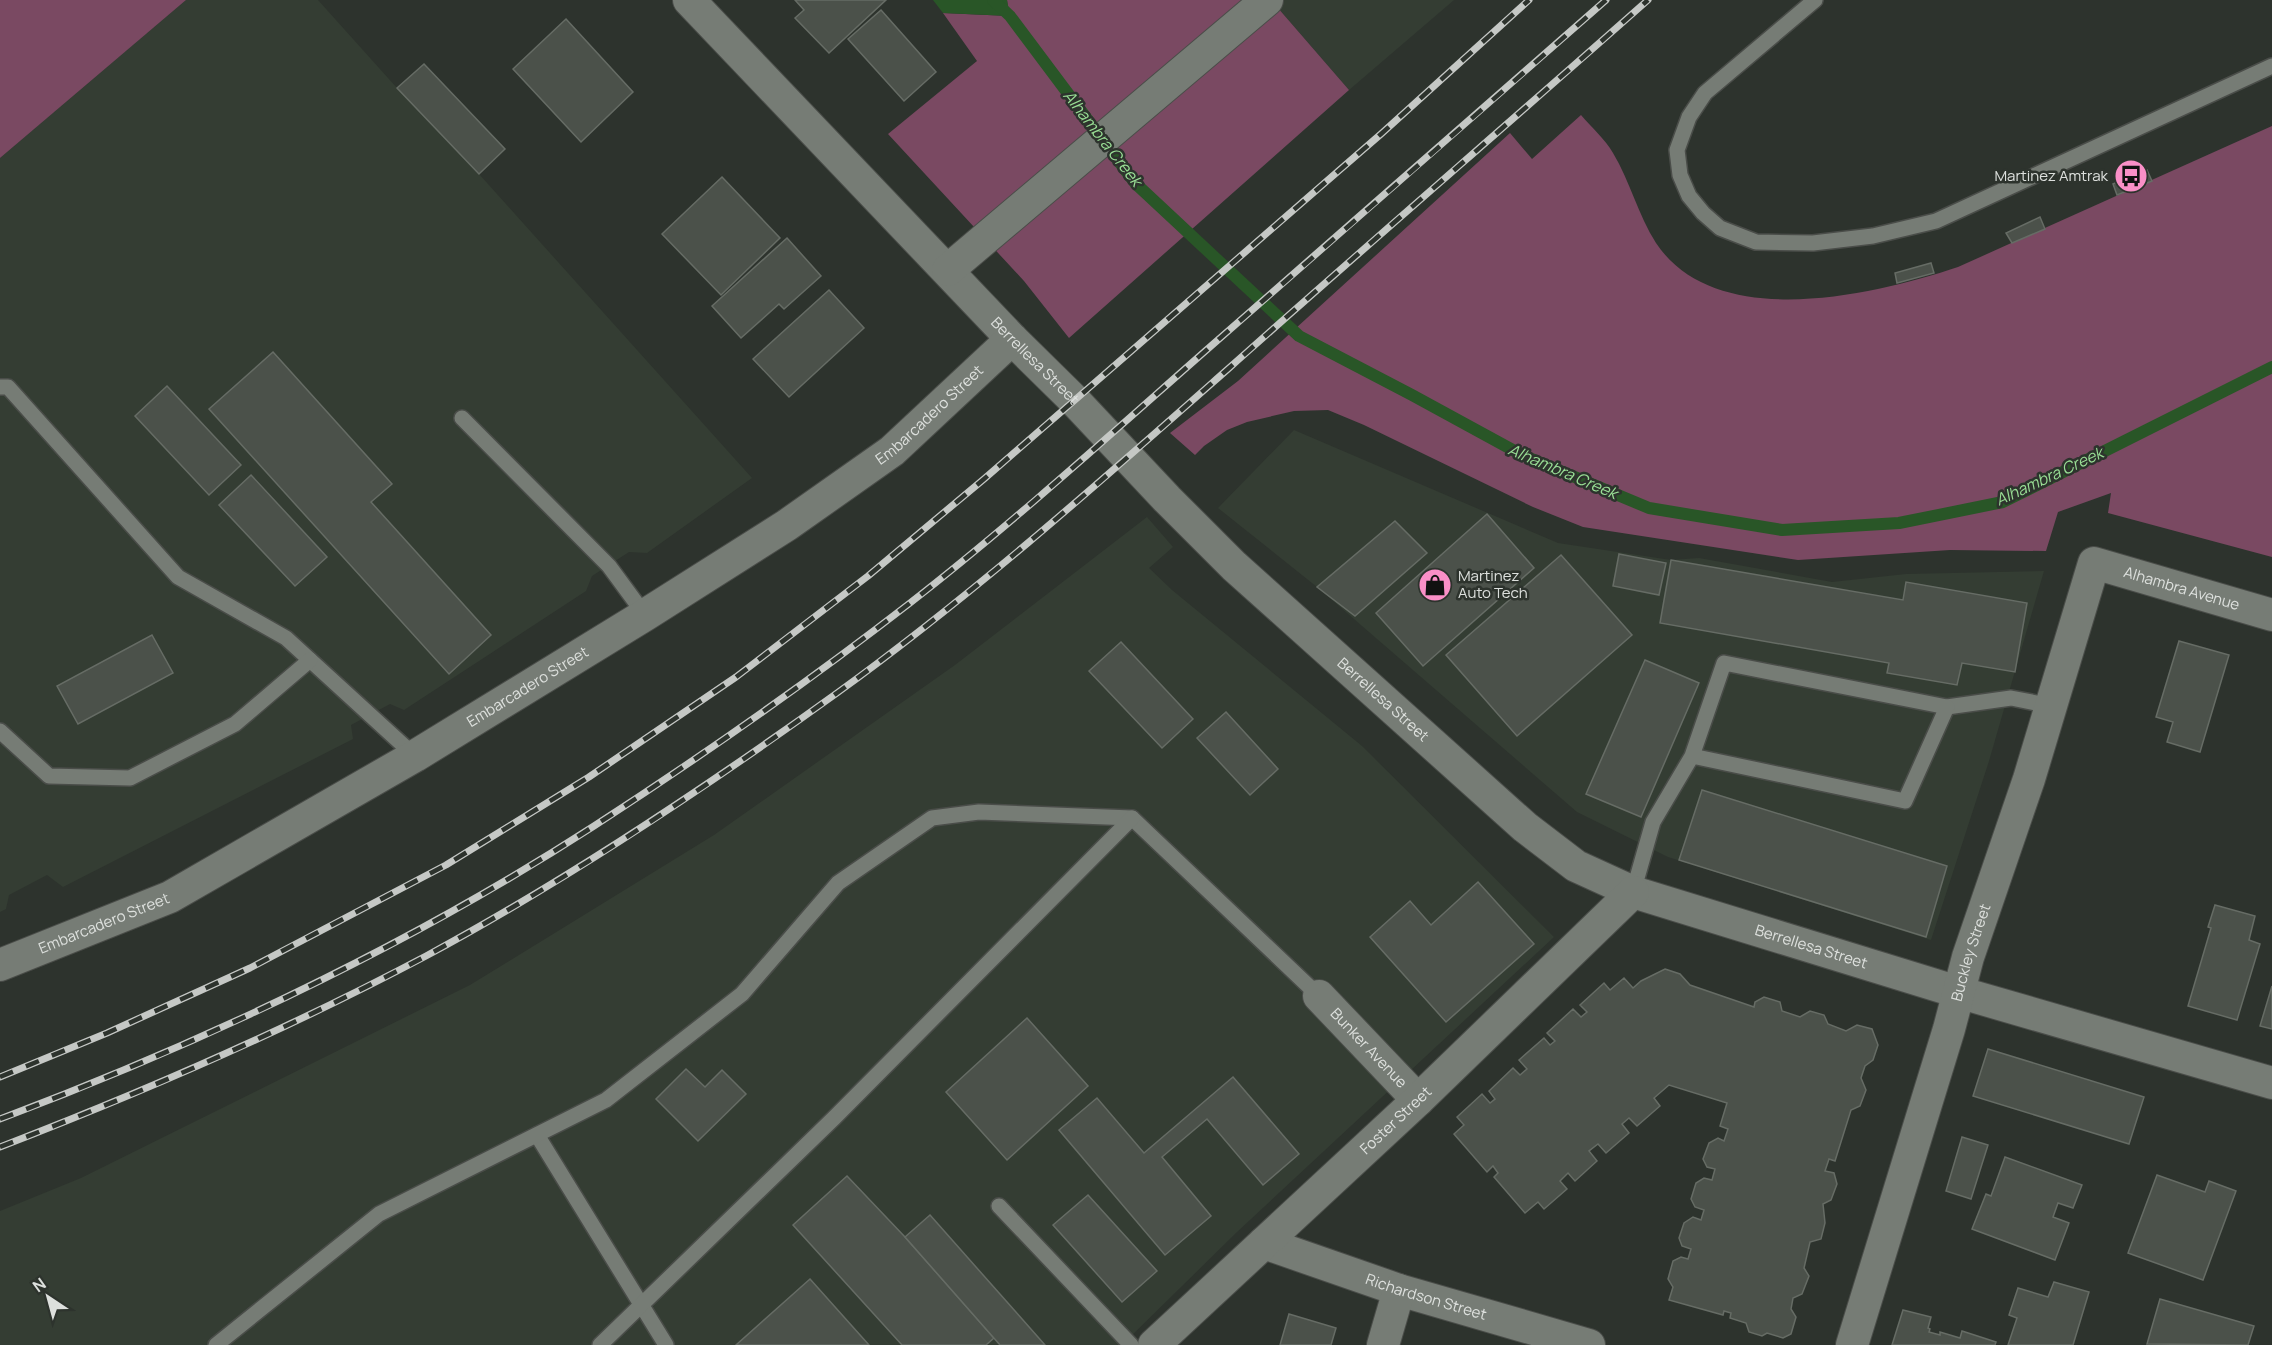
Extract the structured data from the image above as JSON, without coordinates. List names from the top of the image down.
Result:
{
  "streets": {
    "street": [
      "Berrellesa Street",
      "Embarcadero Street",
      "Alhambra Avenue",
      "Buckley Street",
      "Bunker Avenue",
      "Foster Street",
      "Richardson Street"
    ]
  },
  "crossings": [
    ["Berrellesa Street", "Embarcadero Street"],
    ["Berrellesa Street", "Buckley Street"],
    ["Berrellesa Street", "Foster Street"],
    ["Alhambra Avenue", "Buckley Street"],
    ["Bunker Avenue", "Foster Street"],
    ["Foster Street", "Richardson Street"]
  ],
  "water": ["Alhambra Creek"],
  "places": {
    "bus stop": ["Martinez Amtrak"],
    "shop": ["Martinez Auto Tech"]
  },
  "north": "top left"
}
